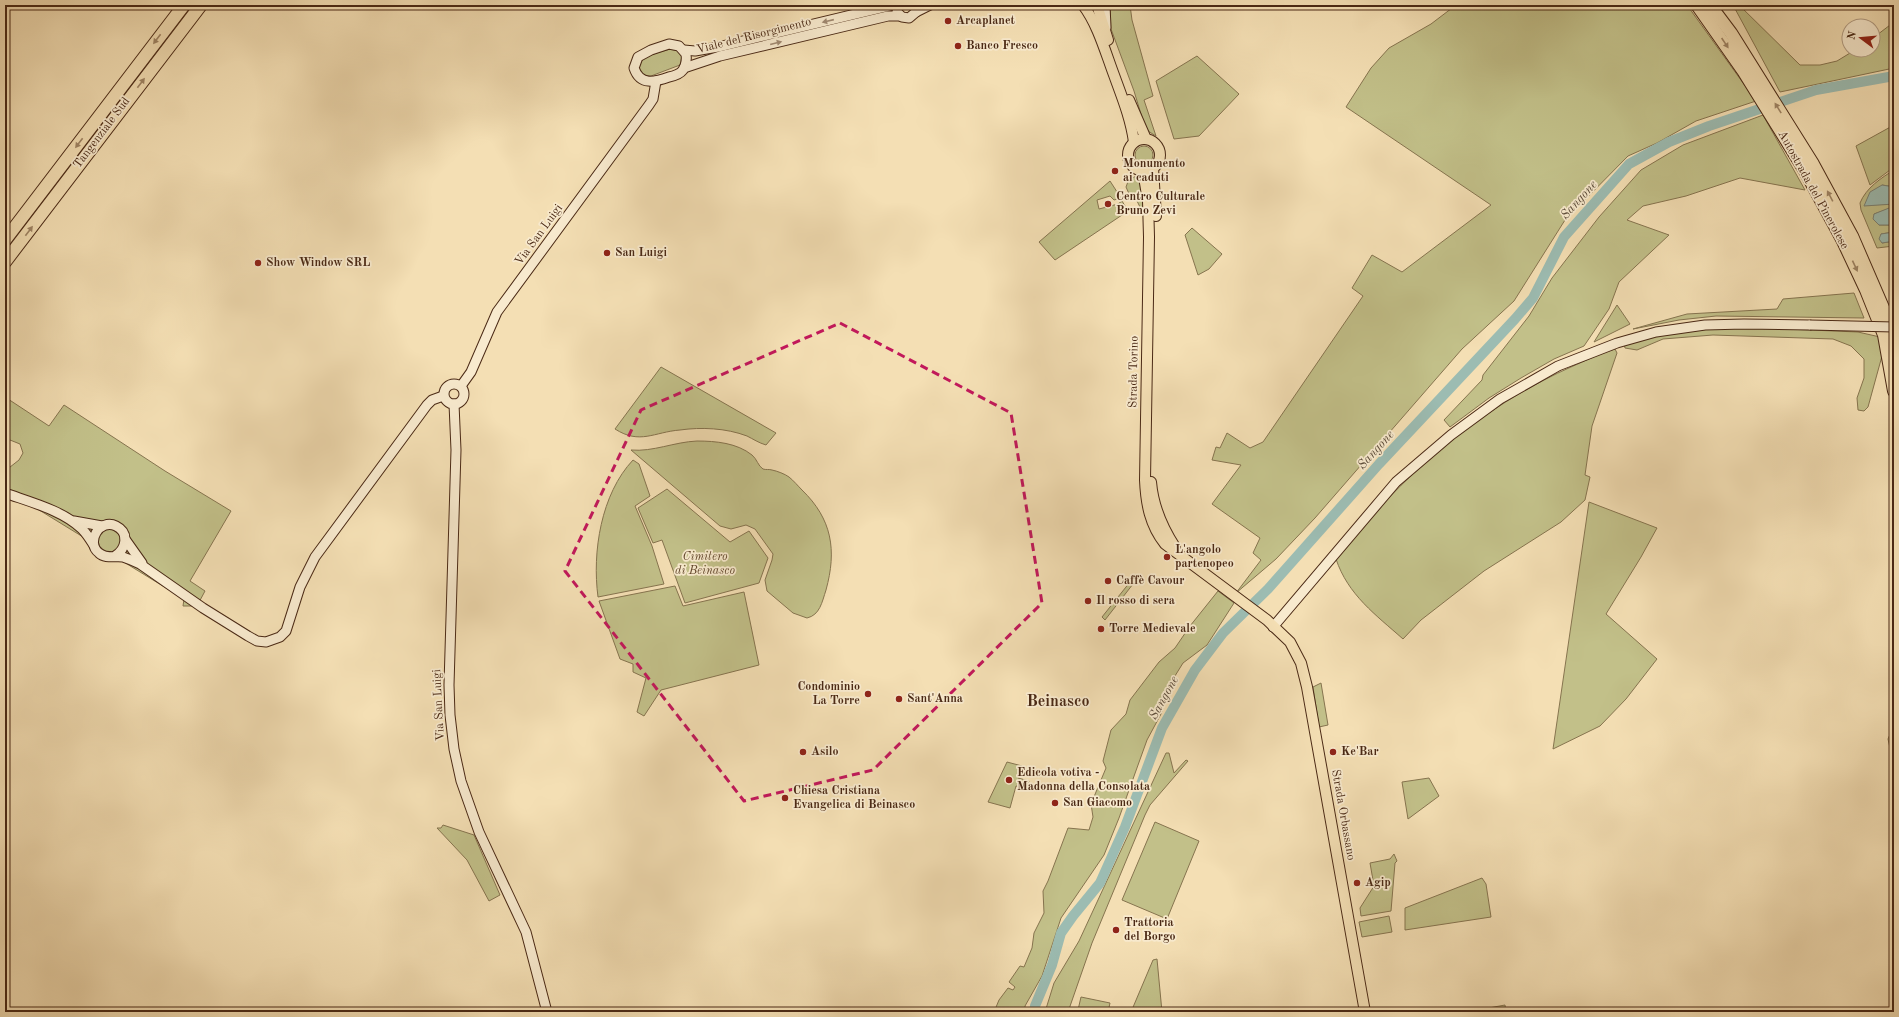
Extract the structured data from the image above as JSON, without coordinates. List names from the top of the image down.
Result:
{
  "streets": {
    "highway": ["Tangenziale Sud", "Autostrada del Pinerolese"],
    "main road": ["Strada Torino", "Strada Orbassano"],
    "street": ["Viale del Risorgimento", "Via San Luigi"]
  },
  "crossings": [
    ["Viale del Risorgimento", "Via San Luigi"],
    ["Strada Torino", "Strada Orbassano"]
  ],
  "districts": ["Beinasco"],
  "water": ["Sangone"],
  "parks": ["Cimitero di Beinasco"],
  "places": [
    "Arcaplanet",
    "Banco Fresco",
    "Monumento ai caduti",
    "Centro Culturale Bruno Zevi",
    "San Luigi",
    "Show Window SRL",
    "L'angolo partenopeo",
    "Caffè Cavour",
    "Il rosso di sera",
    "Torre Medievale",
    "Condominio La Torre",
    "Sant'Anna",
    "Asilo",
    "Ke'Bar",
    "Edicola votiva - Madonna della Consolata",
    "Chiesa Cristiana Evangelica di Beinasco",
    "San Giacomo",
    "Agip",
    "Trattoria del Borgo"
  ],
  "north": "left"
}
